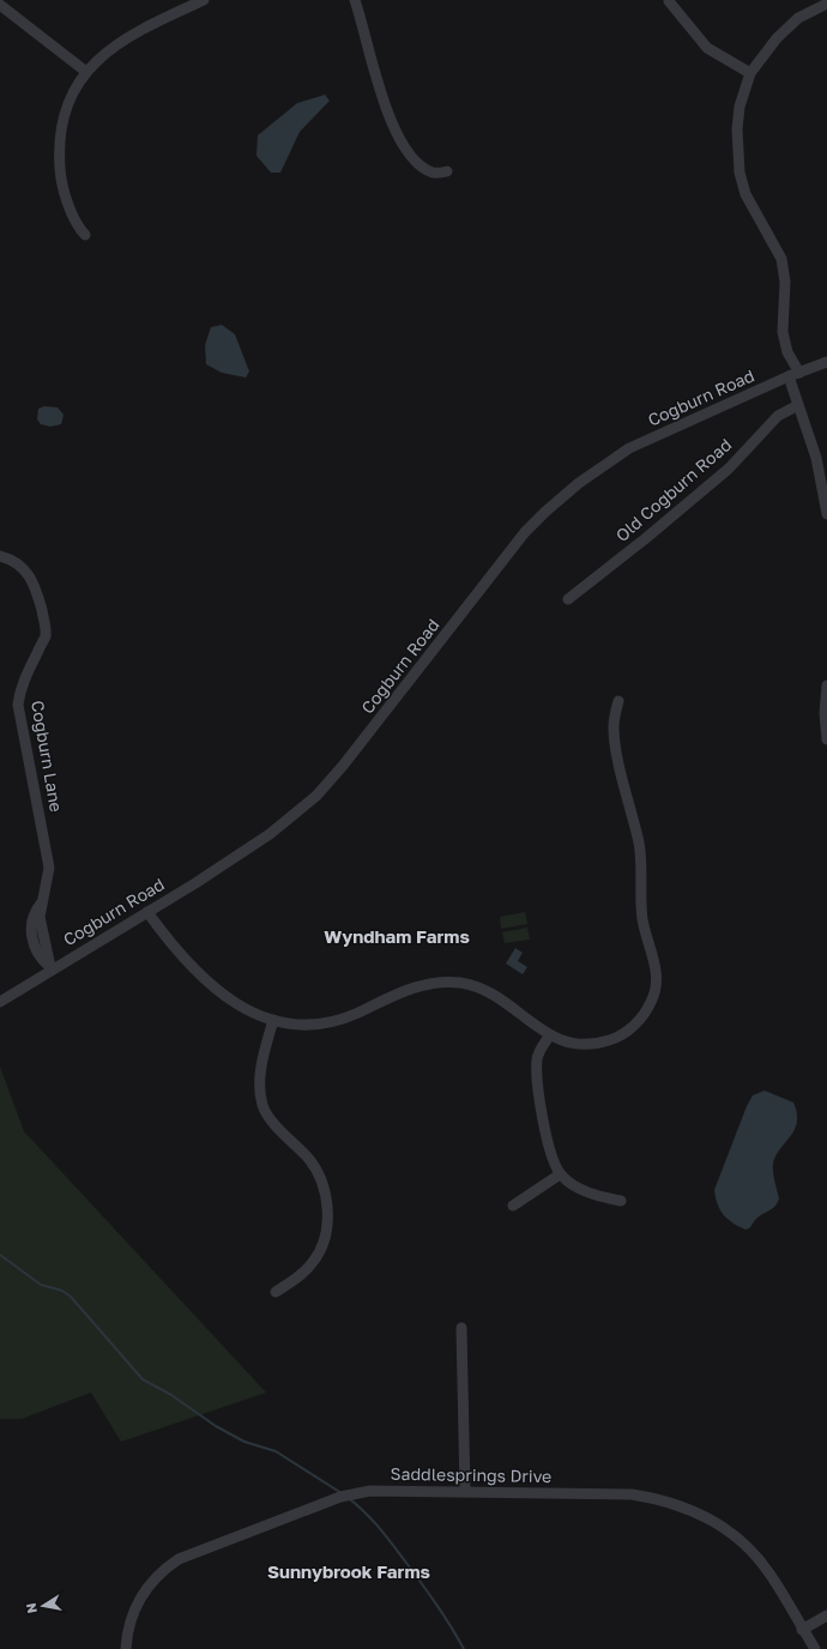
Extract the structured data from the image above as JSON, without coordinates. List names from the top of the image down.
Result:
{
  "streets": {
    "street": [
      "Cogburn Road",
      "Old Cogburn Road",
      "Cogburn Lane",
      "Saddlesprings Drive"
    ]
  },
  "crossings": [
    ["Cogburn Road", "Cogburn Lane"]
  ],
  "districts": ["Wyndham Farms", "Sunnybrook Farms"],
  "north": "left"
}
